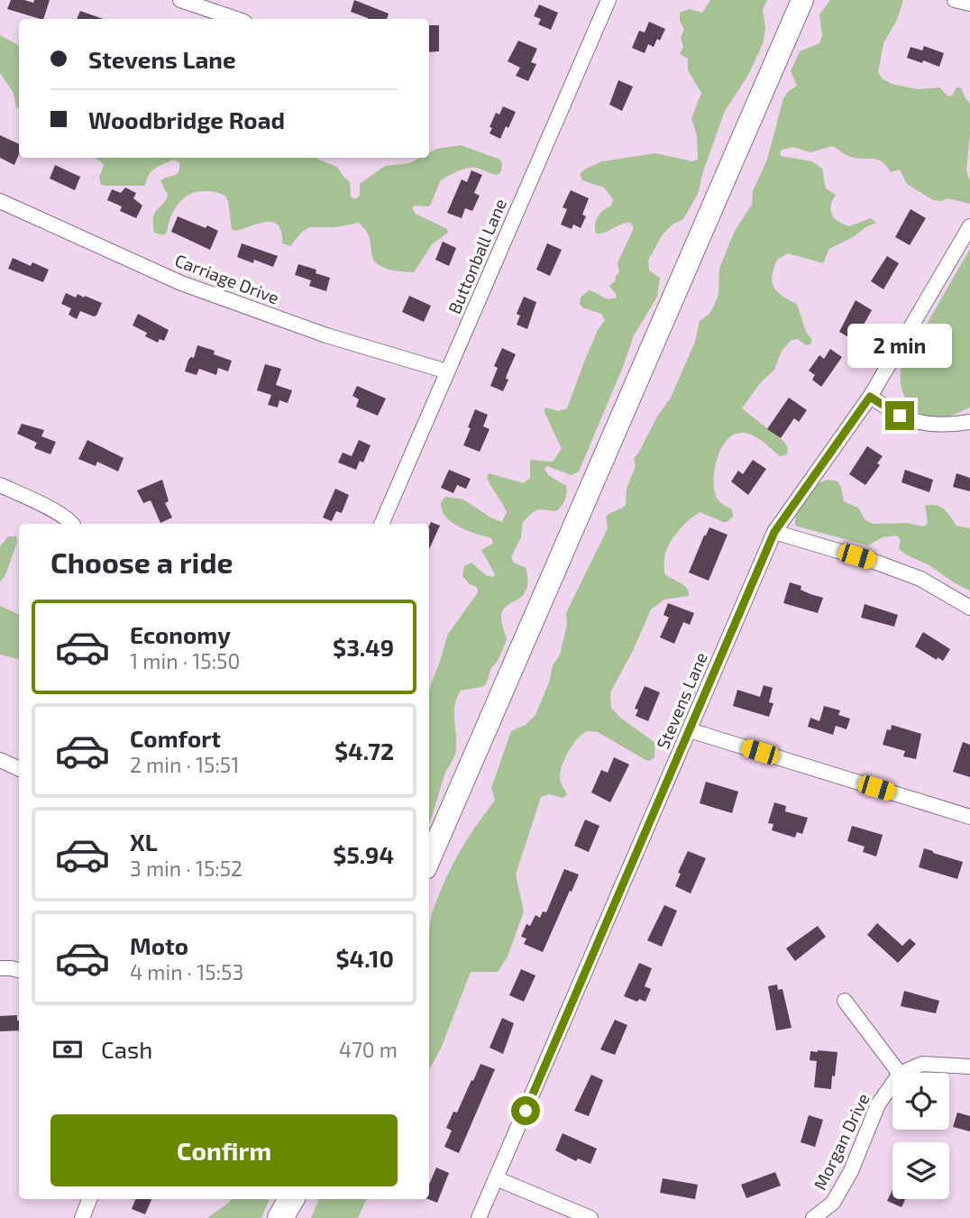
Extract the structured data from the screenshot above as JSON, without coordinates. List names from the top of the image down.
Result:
{
  "streets": {
    "street": [
      "Buttonball Lane",
      "Carriage Drive",
      "Stevens Lane",
      "Morgan Drive"
    ]
  },
  "crossings": [
    ["Buttonball Lane", "Carriage Drive"]
  ],
  "page": {
    "banner": ["Stevens Lane", "Woodbridge Road"],
    "bubble": "2 min",
    "heading": "Choose a ride",
    "list": [
      {
        "name": "Economy",
        "note": "1 min · 15:50",
        "value": "$3.49"
      },
      {
        "name": "Comfort",
        "note": "2 min · 15:51",
        "value": "$4.72"
      },
      {
        "name": "XL",
        "note": "3 min · 15:52",
        "value": "$5.94"
      },
      {
        "name": "Moto",
        "note": "4 min · 15:53",
        "value": "$4.10"
      }
    ],
    "pay": ["Cash", "470 m"],
    "buttons": "Confirm"
  }
}
